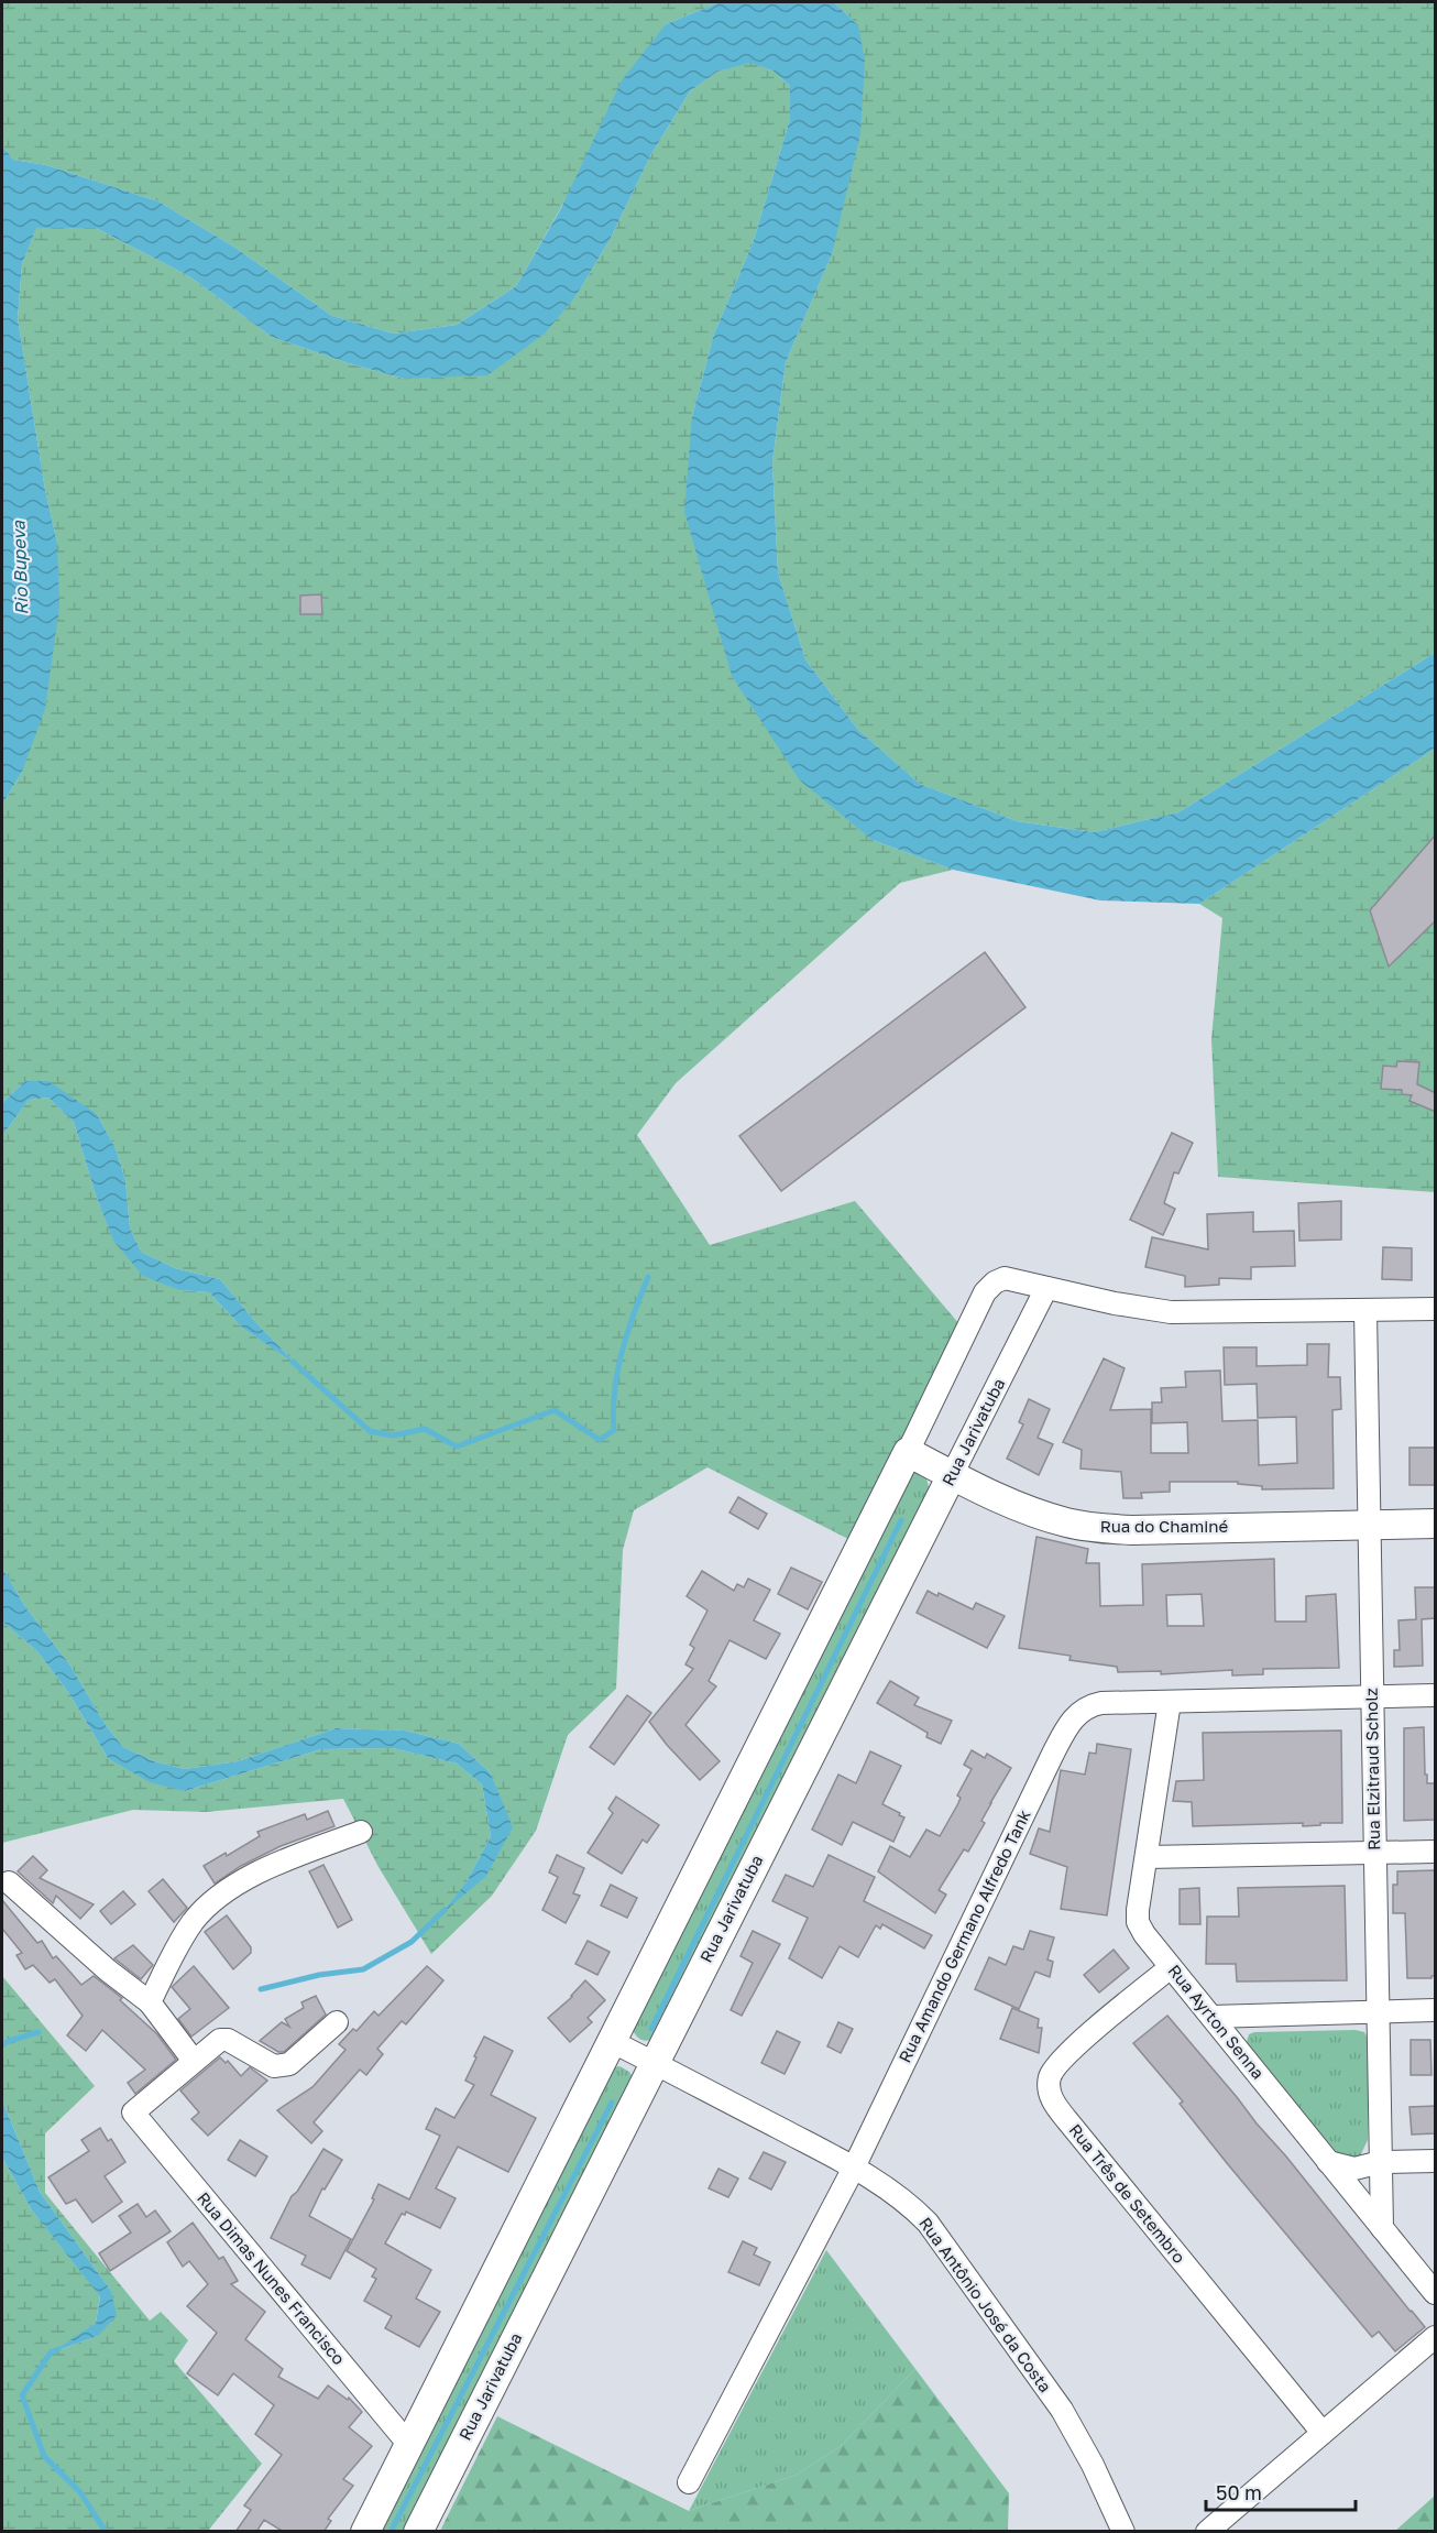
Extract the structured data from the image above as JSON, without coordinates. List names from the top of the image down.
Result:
{
  "streets": {
    "street": [
      "Rua Jarivatuba",
      "Rua do Chaminé",
      "Rua Elzitraud Scholz",
      "Rua Amando Germano Alfredo Tank",
      "Rua Ayrton Senna",
      "Rua Três de Setembro",
      "Rua Dimas Nunes Francisco",
      "Rua Antônio José da Costa"
    ]
  },
  "crossings": [
    ["Rua Jarivatuba", "Rua do Chaminé"],
    ["Rua Jarivatuba", "Rua Antônio José da Costa"],
    ["Rua do Chaminé", "Rua Elzitraud Scholz"],
    ["Rua Elzitraud Scholz", "Rua Amando Germano Alfredo Tank"],
    ["Rua Elzitraud Scholz", "Rua Ayrton Senna"],
    ["Rua Amando Germano Alfredo Tank", "Rua Ayrton Senna"],
    ["Rua Amando Germano Alfredo Tank", "Rua Antônio José da Costa"],
    ["Rua Ayrton Senna", "Rua Três de Setembro"]
  ],
  "water": ["Rio Bupeva"],
  "scale_bar": "50 m"
}
